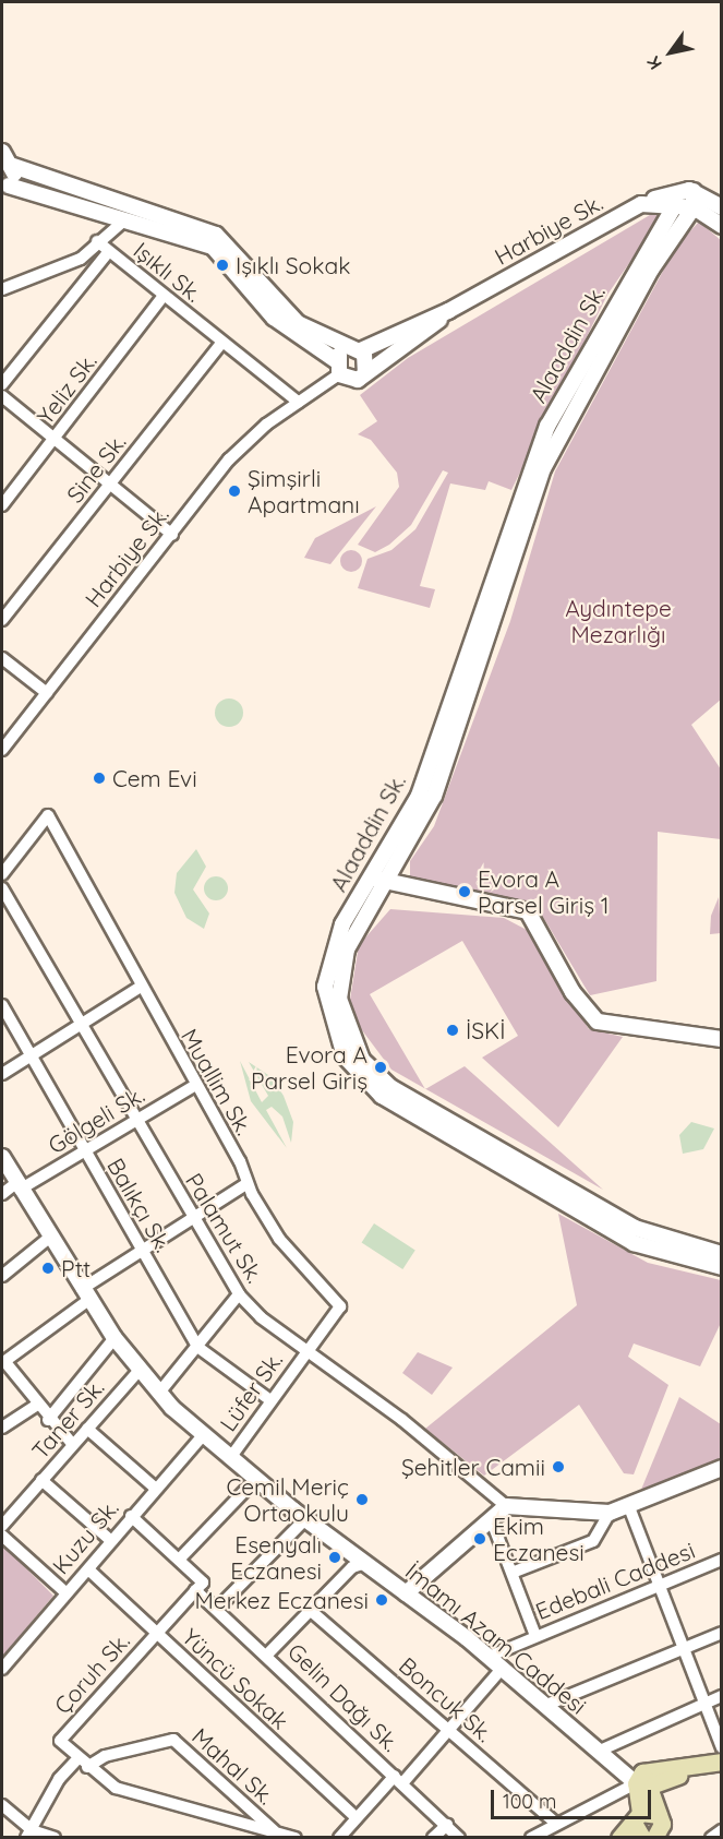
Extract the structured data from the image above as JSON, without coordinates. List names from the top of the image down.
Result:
{
  "streets": {
    "street": [
      "Harbiye Sk.",
      "Işıklı Sk.",
      "Alaaddin Sk.",
      "Yeliz Sk.",
      "Sine Sk.",
      "Muallim Sk.",
      "Gölgeli Sk.",
      "Balıkçı Sk.",
      "Palamut Sk.",
      "Lüfer Sk.",
      "Taner Sk.",
      "Kuzu Sk.",
      "Edebali Caddesi",
      "İmamı Azam Caddesi",
      "Çoruh Sk.",
      "Yüncü Sokak",
      "Gelin Dağı Sk.",
      "Boncuk Sk.",
      "Mahal Sk."
    ]
  },
  "crossings": [
    ["Harbiye Sk.", "Işıklı Sk."],
    ["Harbiye Sk.", "Alaaddin Sk."],
    ["Işıklı Sk.", "Yeliz Sk."],
    ["Işıklı Sk.", "Sine Sk."],
    ["Muallim Sk.", "Gölgeli Sk."],
    ["Muallim Sk.", "Palamut Sk."],
    ["Muallim Sk.", "Lüfer Sk."],
    ["Gölgeli Sk.", "Balıkçı Sk."],
    ["Gölgeli Sk.", "Palamut Sk."],
    ["Gölgeli Sk.", "İmamı Azam Caddesi"],
    ["Balıkçı Sk.", "Lüfer Sk."],
    ["Palamut Sk.", "Lüfer Sk."],
    ["Lüfer Sk.", "İmamı Azam Caddesi"],
    ["Taner Sk.", "İmamı Azam Caddesi"],
    ["Kuzu Sk.", "İmamı Azam Caddesi"],
    ["Kuzu Sk.", "Yüncü Sokak"],
    ["Edebali Caddesi", "İmamı Azam Caddesi"],
    ["Çoruh Sk.", "Yüncü Sokak"],
    ["Çoruh Sk.", "Gelin Dağı Sk."],
    ["Çoruh Sk.", "Mahal Sk."]
  ],
  "parks": ["Aydıntepe Mezarlığı"],
  "places": [
    "Işıklı Sokak",
    "Şimşirli Apartmanı",
    "Cem Evi",
    "Evora A Parsel Giriş 1",
    "İSKİ",
    "Evora A Parsel Giriş",
    "Ptt",
    "Şehitler Camii",
    "Cemil Meriç Ortaokulu",
    "Ekim Eczanesi",
    "Esenyalı Eczanesi",
    "Merkez Eczanesi"
  ],
  "scale_bar": "100 m",
  "north": "bottom left"
}
